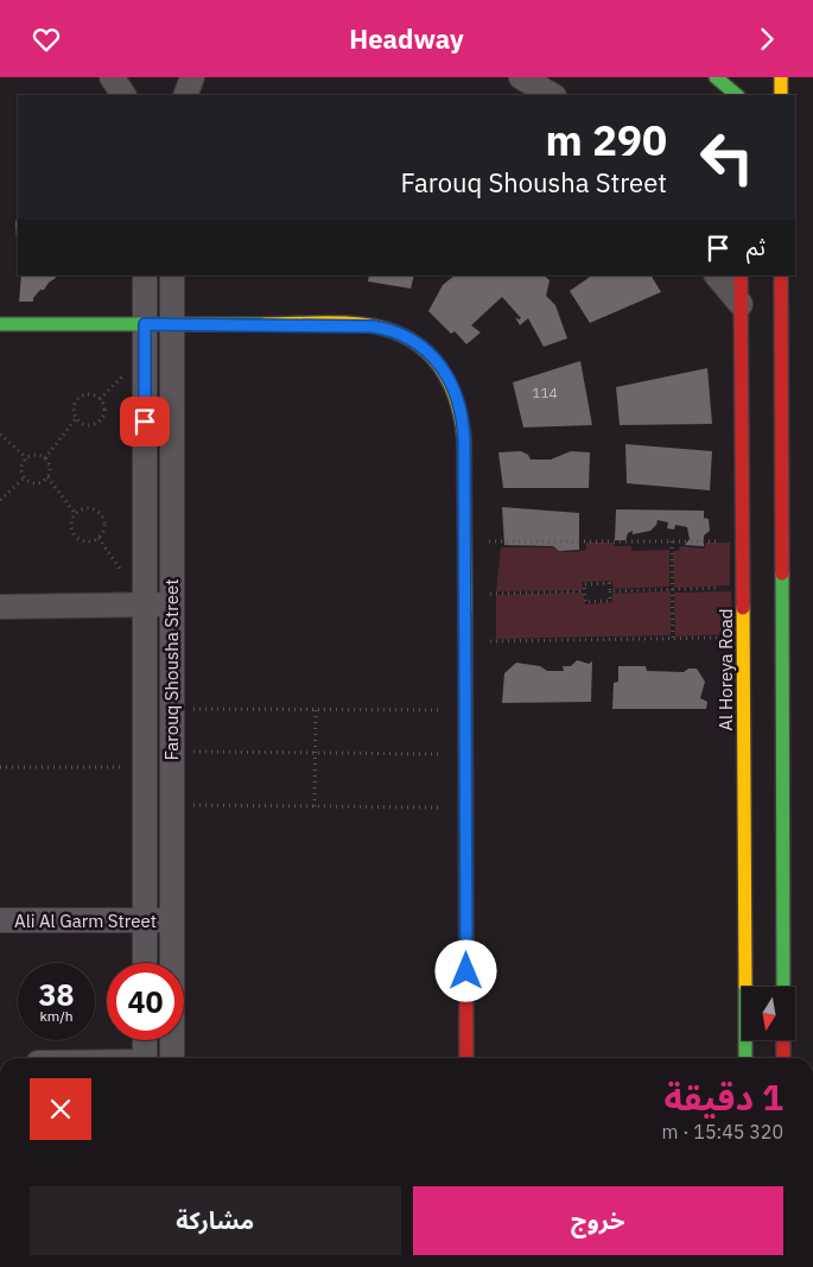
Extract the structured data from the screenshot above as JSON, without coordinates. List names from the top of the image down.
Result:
{
  "streets": {
    "street": ["Farouq Shousha Street", "Al Horeya Road", "Ali Al Garm Street"]
  },
  "crossings": [
    ["Farouq Shousha Street", "Ali Al Garm Street"]
  ],
  "house_numbers": ["114"],
  "north": "bottom",
  "page": {
    "header": "Headway",
    "turn": ["290 m", "Farouq Shousha Street"],
    "then": "ثم",
    "speed": "38 km/h",
    "limit": "40",
    "heading": ["1 دقيقة", "320 m · 15:45"],
    "buttons": ["خروج", "مشاركة"]
  }
}
